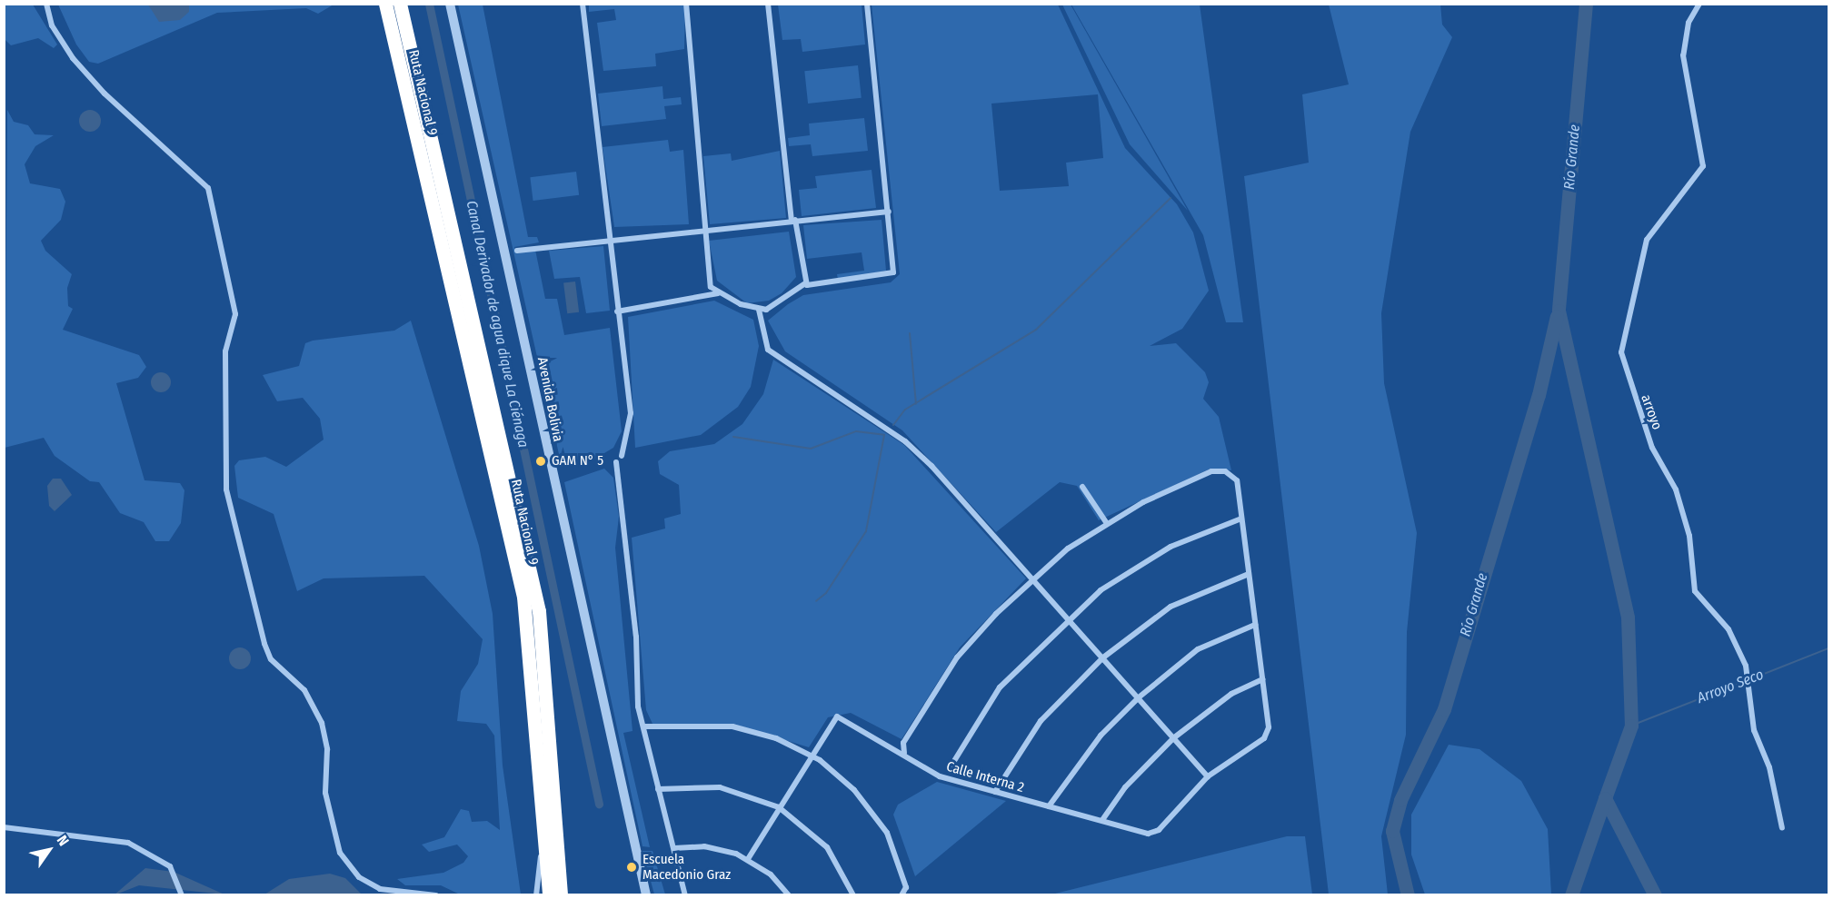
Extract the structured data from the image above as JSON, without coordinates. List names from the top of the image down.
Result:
{
  "streets": {
    "highway": ["Ruta Nacional 9"],
    "street": ["Avenida Bolivia", "arroyo", "Calle Interna 2"]
  },
  "water": ["Río Grande", "Canal Derivador de agua dique La Ciénaga", "Arroyo Seco"],
  "places": ["GAM N° 5", "Escuela Macedonio Graz"],
  "north": "top right"
}
